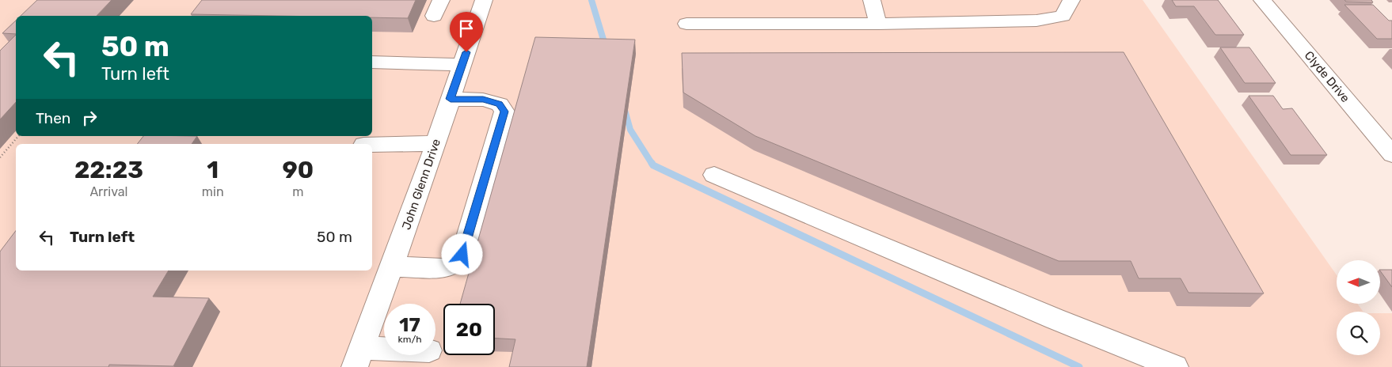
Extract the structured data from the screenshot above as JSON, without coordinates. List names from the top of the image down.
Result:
{
  "streets": {
    "street": ["Clyde Drive", "John Glenn Drive"]
  },
  "north": "left",
  "page": {
    "turn": ["50 m", "Turn left"],
    "then": "Then",
    "eta": [
      "22:23",
      "Arrival",
      "1",
      "min",
      "90",
      "m"
    ],
    "list": [
      {
        "name": "Turn left",
        "value": "50 m"
      }
    ],
    "speed": "17 km/h",
    "limit": "20"
  }
}
